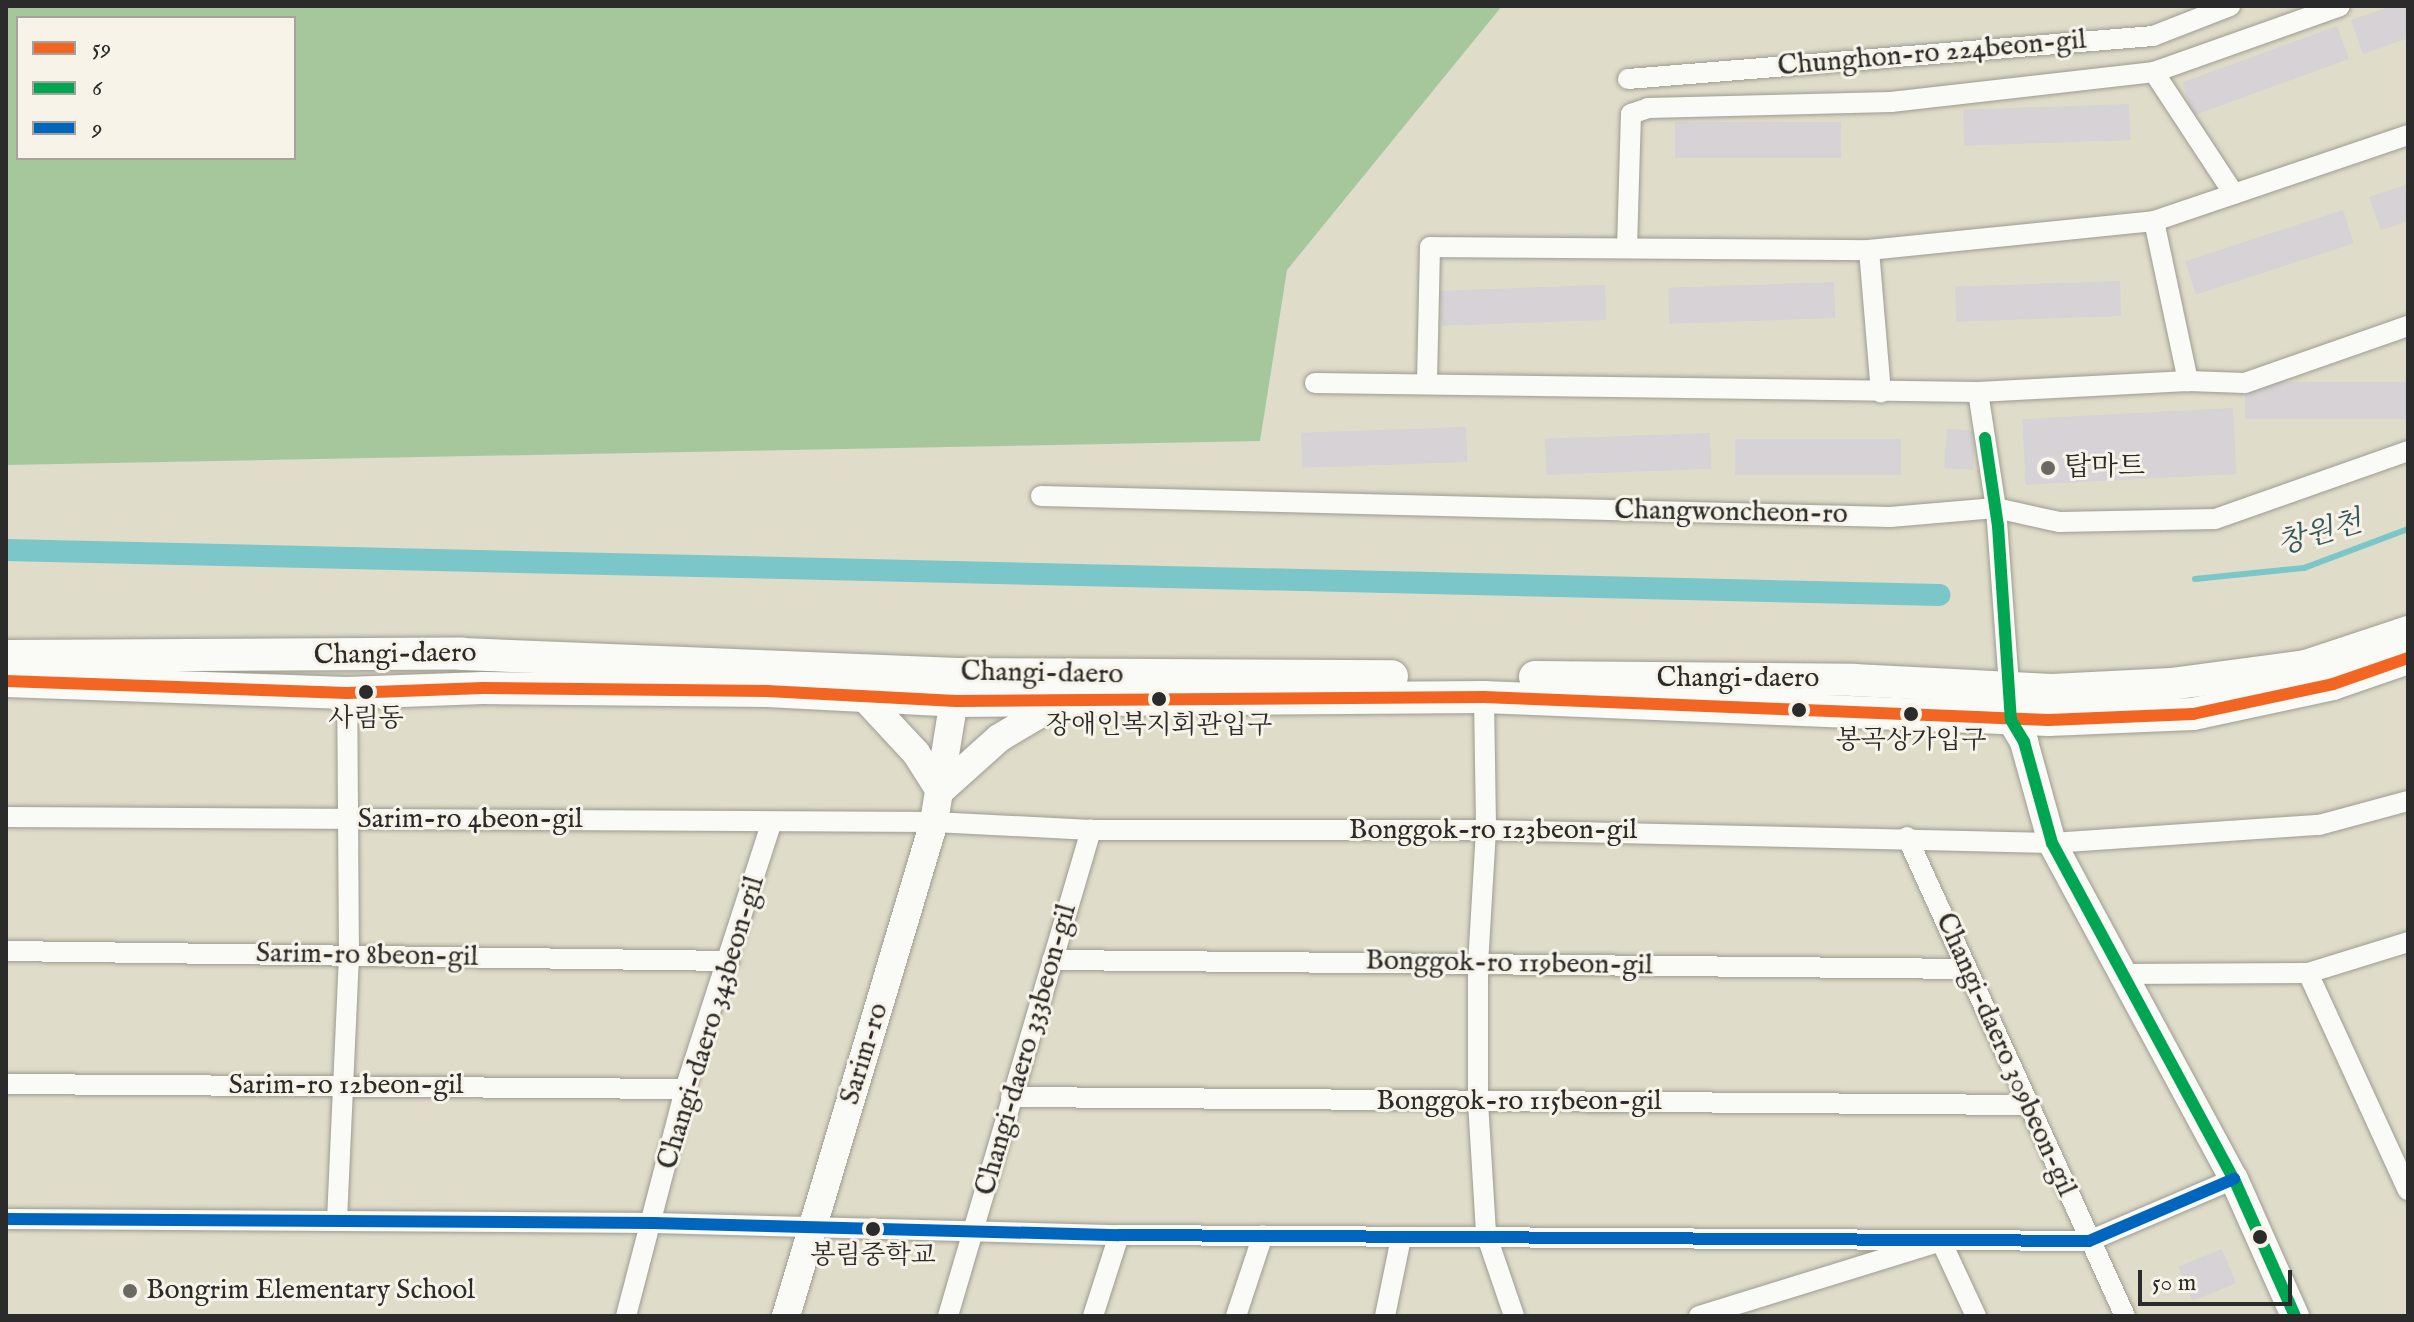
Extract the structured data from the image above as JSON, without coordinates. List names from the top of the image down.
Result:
{
  "streets": {
    "main road": ["Changi-daero"],
    "street": [
      "Chunghon-ro 224beon-gil",
      "Changwoncheon-ro",
      "Sarim-ro 4beon-gil",
      "Bonggok-ro 123beon-gil",
      "Sarim-ro 8beon-gil",
      "Bonggok-ro 119beon-gil",
      "Changi-daero 343beon-gil",
      "Changi-daero 333beon-gil",
      "Sarim-ro",
      "Changi-daero 309beon-gil",
      "Sarim-ro 12beon-gil",
      "Bonggok-ro 115beon-gil"
    ]
  },
  "crossings": [
    ["Changi-daero", "Sarim-ro"],
    ["Sarim-ro 4beon-gil", "Bonggok-ro 123beon-gil"],
    ["Sarim-ro 4beon-gil", "Changi-daero 343beon-gil"],
    ["Sarim-ro 4beon-gil", "Sarim-ro"],
    ["Bonggok-ro 123beon-gil", "Changi-daero 333beon-gil"],
    ["Bonggok-ro 123beon-gil", "Sarim-ro"],
    ["Bonggok-ro 123beon-gil", "Changi-daero 309beon-gil"],
    ["Sarim-ro 8beon-gil", "Changi-daero 343beon-gil"],
    ["Bonggok-ro 119beon-gil", "Changi-daero 333beon-gil"],
    ["Bonggok-ro 119beon-gil", "Changi-daero 309beon-gil"],
    ["Changi-daero 343beon-gil", "Sarim-ro 12beon-gil"],
    ["Changi-daero 333beon-gil", "Bonggok-ro 115beon-gil"],
    ["Changi-daero 309beon-gil", "Bonggok-ro 115beon-gil"]
  ],
  "water": ["창원천"],
  "places": [
    "탑마트",
    "사림동",
    "장애인복지회관입구",
    "봉곡상가입구",
    "봉림중학교",
    "Bongrim Elementary School"
  ],
  "lines": ["transit line 6", "transit line 59", "transit line 9"],
  "legend": ["59", "6", "9"],
  "scale_bar": "50 m"
}
